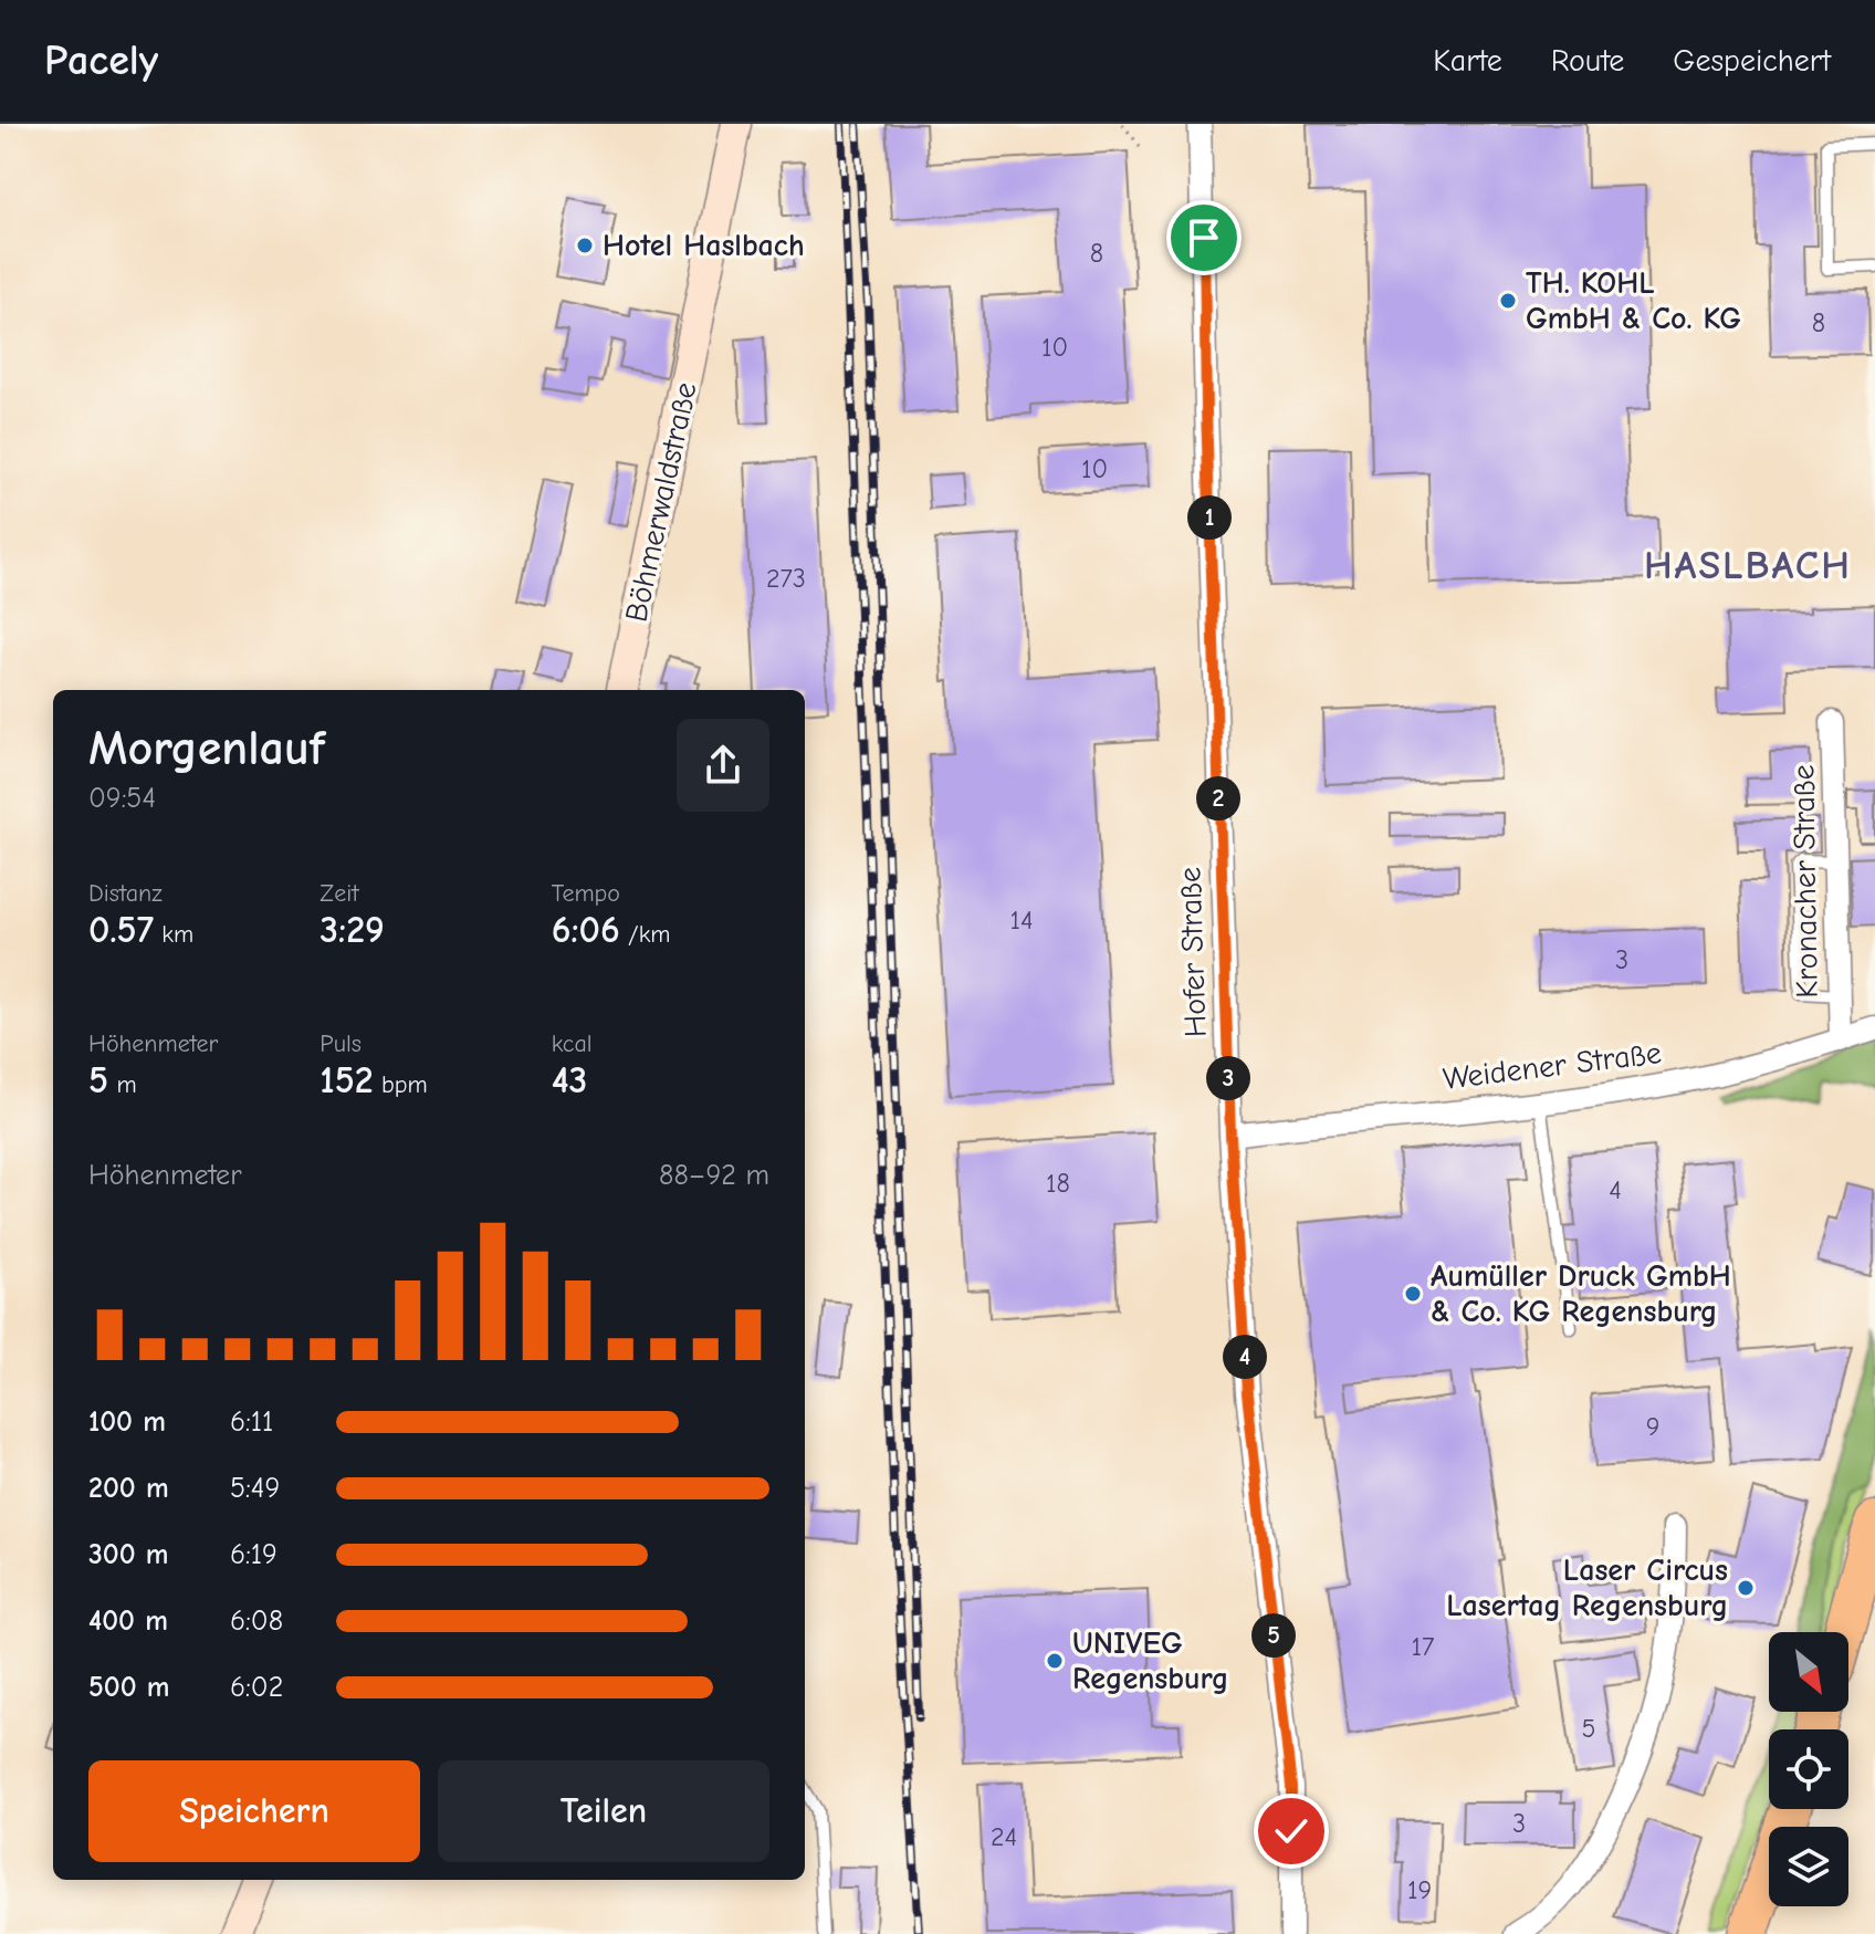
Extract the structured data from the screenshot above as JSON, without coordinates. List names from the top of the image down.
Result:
{
  "streets": {
    "street": [
      "Böhmerwaldstraße",
      "Kronacher Straße",
      "Hofer Straße",
      "Weidener Straße"
    ]
  },
  "crossings": [
    ["Kronacher Straße", "Weidener Straße"],
    ["Hofer Straße", "Weidener Straße"]
  ],
  "districts": ["HASLBACH"],
  "places": [
    "Hotel Haslbach",
    "TH. KOHL GmbH & Co. KG",
    "Aumüller Druck GmbH & Co. KG Regensburg",
    "Laser Circus Lasertag Regensburg",
    "UNIVEG Regensburg"
  ],
  "house_numbers": [
    "8",
    "8",
    "10",
    "10",
    "273",
    "14",
    "3",
    "18",
    "4",
    "9",
    "17",
    "5",
    "3",
    "24",
    "19"
  ],
  "north": "bottom right",
  "page": {
    "header": "Pacely",
    "nav": ["Karte", "Route", "Gespeichert"],
    "pins": [
      "1",
      "2",
      "3",
      "4",
      "5"
    ],
    "heading": ["Morgenlauf", "09:54"],
    "stats": [
      ["Distanz", "0.57 km"],
      ["Zeit", "3:29"],
      ["Tempo", "6:06 /km"],
      ["Höhenmeter", "5 m"],
      ["Puls", "152 bpm"],
      ["kcal", "43"]
    ],
    "chart": ["Höhenmeter", "88–92 m"],
    "list": [
      {
        "name": "100 m",
        "note": "6:11"
      },
      {
        "name": "200 m",
        "note": "5:49"
      },
      {
        "name": "300 m",
        "note": "6:19"
      },
      {
        "name": "400 m",
        "note": "6:08"
      },
      {
        "name": "500 m",
        "note": "6:02"
      }
    ],
    "buttons": ["Speichern", "Teilen"]
  }
}
